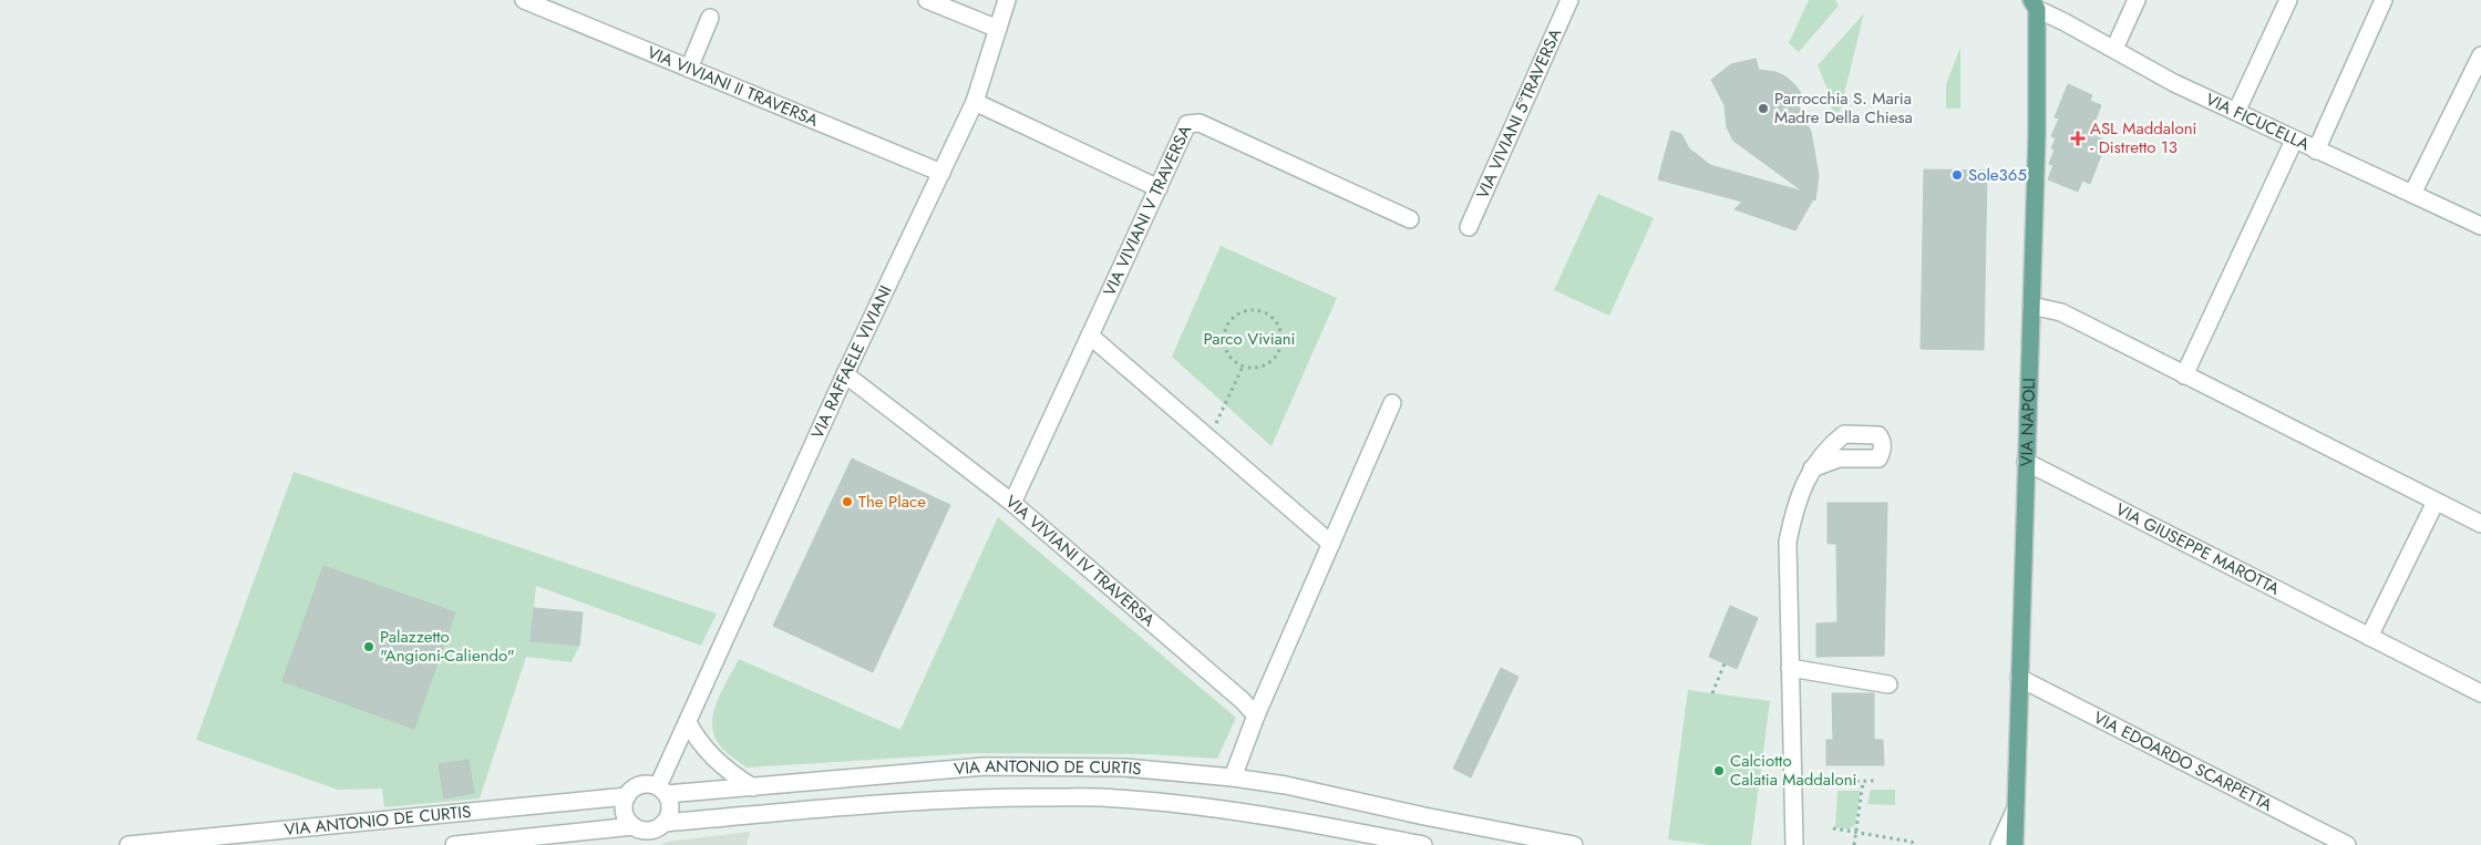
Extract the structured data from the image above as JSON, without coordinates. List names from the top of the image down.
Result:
{
  "streets": {
    "main road": ["VIA NAPOLI"],
    "street": [
      "VIA VIVIANI II TRAVERSA",
      "VIA VIVIANI 5°TRAVERSA",
      "VIA FICUCELLA",
      "VIA VIVIANI V TRAVERSA",
      "VIA RAFFAELE VIVIANI",
      "VIA GIUSEPPE MAROTTA",
      "VIA VIVIANI IV TRAVERSA",
      "VIA EDOARDO SCARPETTA",
      "VIA ANTONIO DE CURTIS"
    ]
  },
  "crossings": [
    ["VIA VIVIANI II TRAVERSA", "VIA RAFFAELE VIVIANI"],
    ["VIA FICUCELLA", "VIA NAPOLI"],
    ["VIA VIVIANI V TRAVERSA", "VIA VIVIANI IV TRAVERSA"],
    ["VIA RAFFAELE VIVIANI", "VIA VIVIANI IV TRAVERSA"],
    ["VIA RAFFAELE VIVIANI", "VIA ANTONIO DE CURTIS"],
    ["VIA NAPOLI", "VIA GIUSEPPE MAROTTA"],
    ["VIA NAPOLI", "VIA EDOARDO SCARPETTA"]
  ],
  "parks": ["Parco Viviani"],
  "places": {
    "other": [
      "Parrocchia S. Maria Madre Della Chiesa",
      "Sole365",
      "The Place",
      "Palazzetto \"Angioni-Caliendo\"",
      "Calciotto Calatia Maddaloni"
    ],
    "health": ["ASL Maddaloni - Distretto 13"]
  }
}
